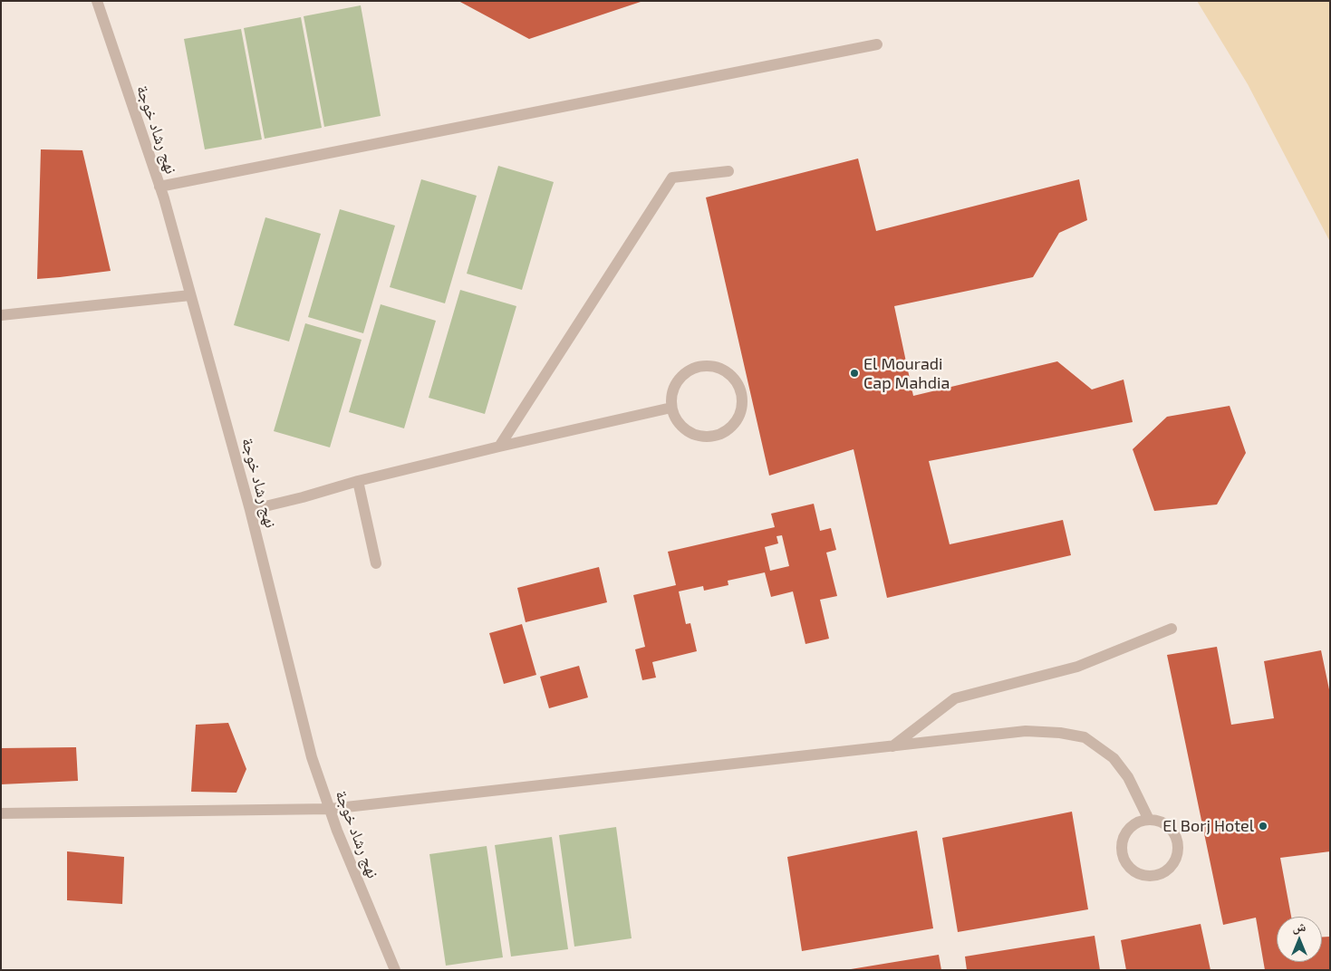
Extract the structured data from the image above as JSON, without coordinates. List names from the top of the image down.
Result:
{
  "streets": {
    "street": ["نهج رشاد خوجة"]
  },
  "places": ["El Mouradi Cap Mahdia", "El Borj Hotel"],
  "north": "top"
}
